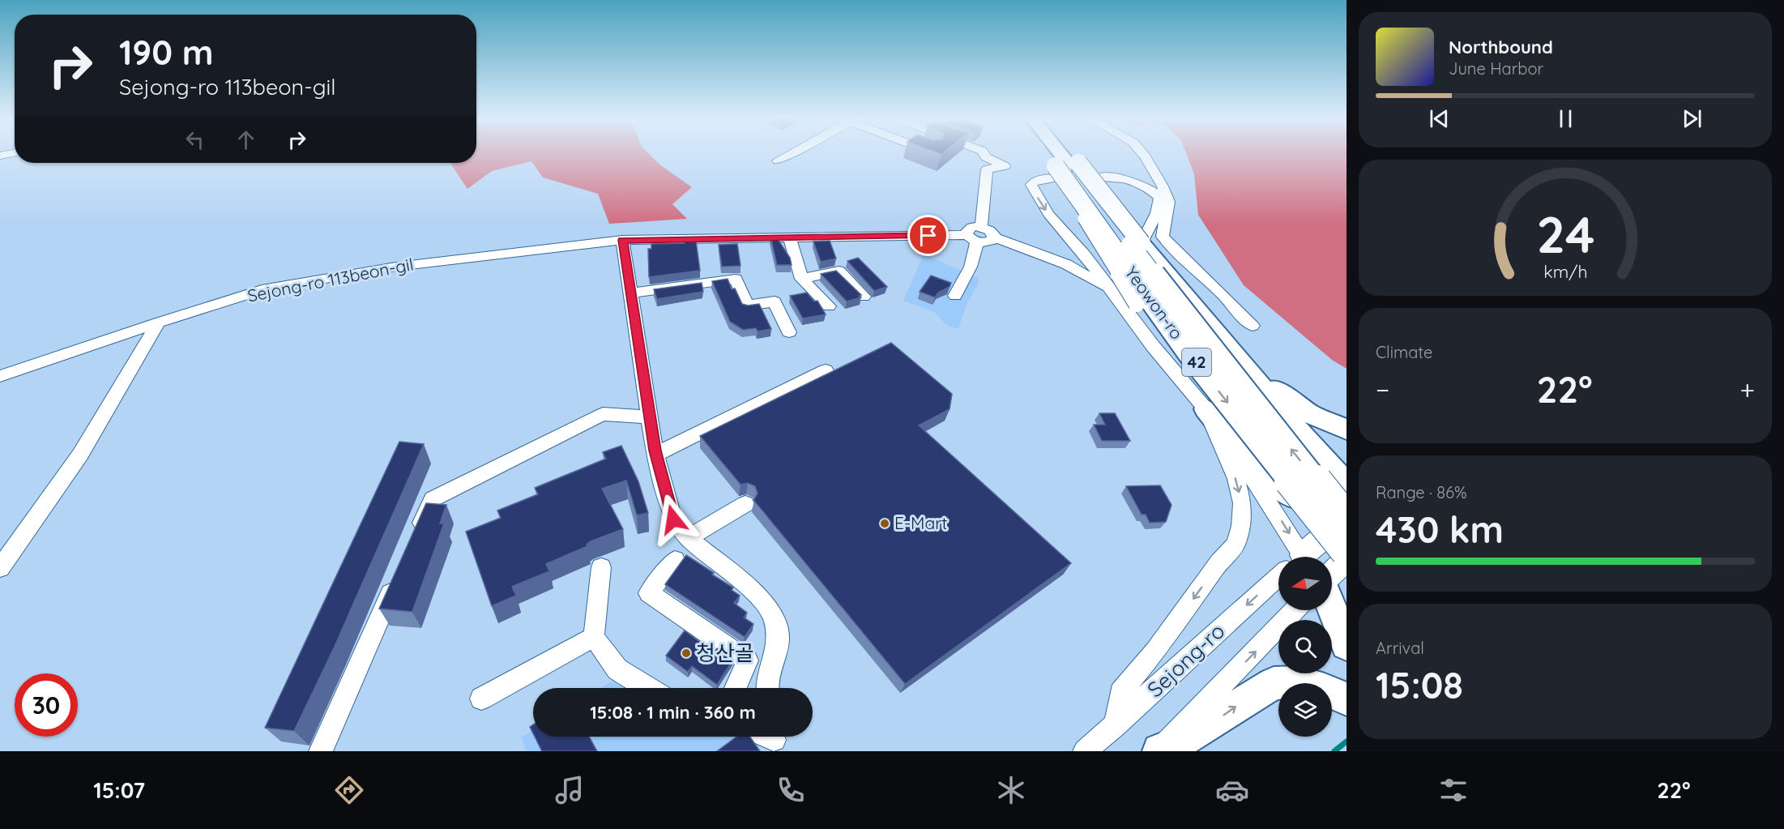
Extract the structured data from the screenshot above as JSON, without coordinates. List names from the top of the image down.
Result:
{
  "streets": {
    "highway": ["Yeowon-ro", "42"],
    "main road": ["Sejong-ro"],
    "street": ["Sejong-ro 113beon-gil"]
  },
  "crossings": [
    ["Yeowon-ro", "Sejong-ro"]
  ],
  "one_way": ["Sejong-ro"],
  "places": ["E-Mart", "청산골"],
  "north": "left",
  "page": {
    "turn": ["190 m", "Sejong-ro 113beon-gil"],
    "song": ["Northbound", "June Harbor"],
    "tile": [
      "Climate",
      ["Range · 86%", "430 km"],
      ["Arrival", "15:08"]
    ],
    "heat": ["−", "22°", "+"],
    "limit": "30",
    "trip": "15:08 · 1 min · 360 m",
    "tabs": ["15:07", "22°"],
    "gauge": ["24", "km/h"]
  }
}
